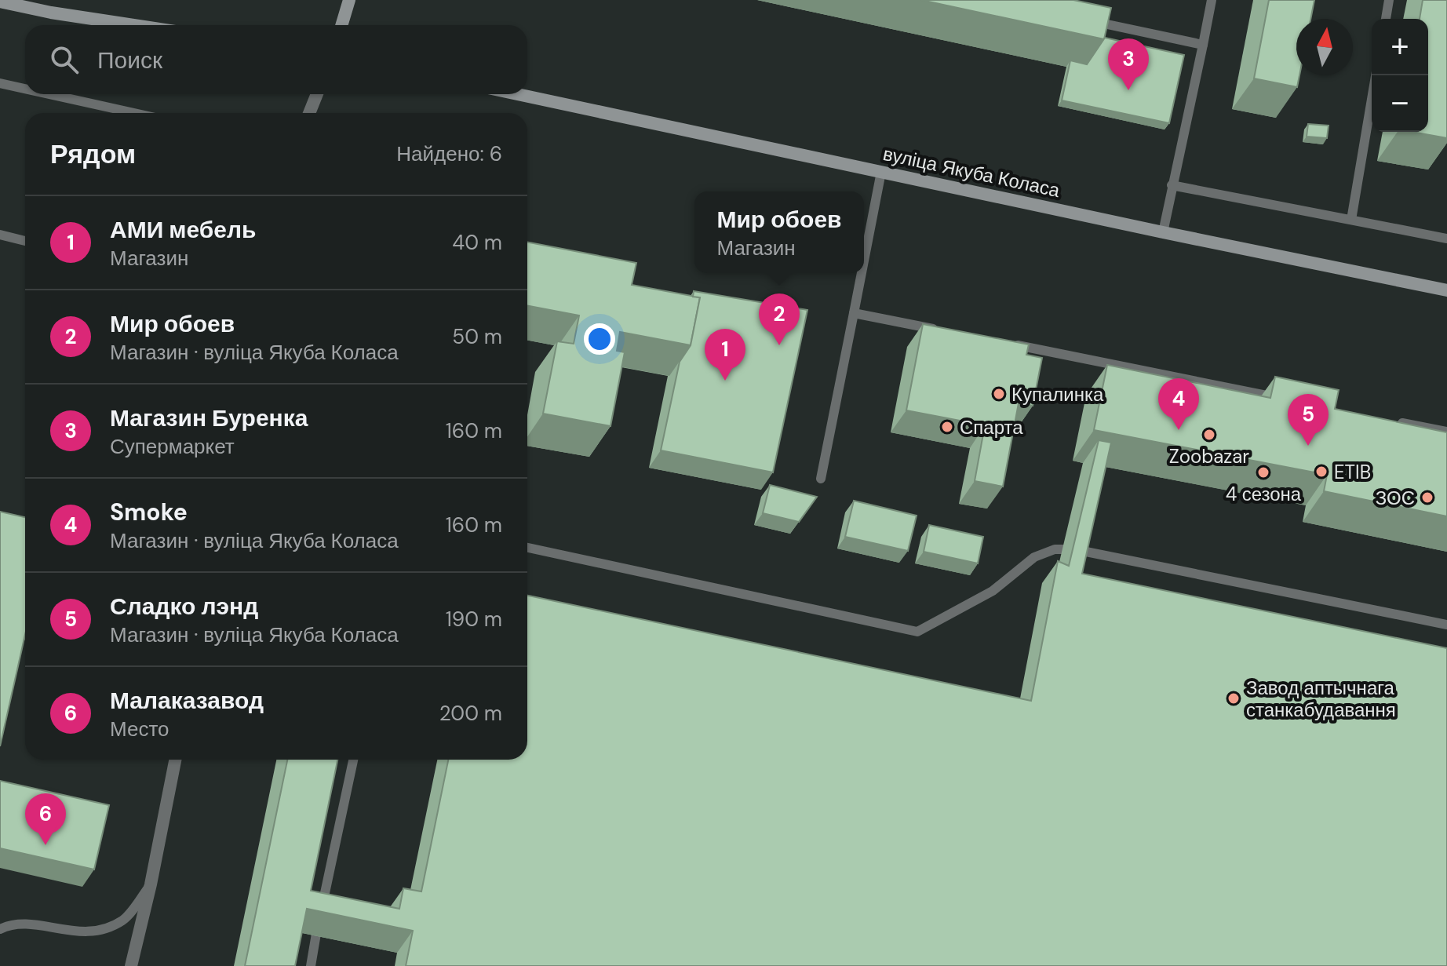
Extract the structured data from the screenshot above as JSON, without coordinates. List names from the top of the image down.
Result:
{
  "streets": {
    "main road": ["вуліца Якуба Коласа"]
  },
  "places": [
    "Купалинка",
    "Спарта",
    "Zoobazar",
    "ETIB",
    "4 сезона",
    "ЗОС",
    "Завод аптычнага станкабудавання"
  ],
  "north": "top",
  "page": {
    "map_buttons": ["+", "−"],
    "search": "Поиск",
    "pins": [
      "3",
      "2",
      "1",
      "4",
      "5",
      "6"
    ],
    "heading": ["Рядом", "Найдено: 6"],
    "popup": ["Мир обоев", "Магазин"],
    "list": [
      {
        "mark": "1",
        "name": "АМИ мебель",
        "note": "Магазин",
        "value": "40 m"
      },
      {
        "mark": "2",
        "name": "Мир обоев",
        "note": "Магазин · вуліца Якуба Коласа",
        "value": "50 m"
      },
      {
        "mark": "3",
        "name": "Магазин Буренка",
        "note": "Супермаркет",
        "value": "160 m"
      },
      {
        "mark": "4",
        "name": "Smoke",
        "note": "Магазин · вуліца Якуба Коласа",
        "value": "160 m"
      },
      {
        "mark": "5",
        "name": "Сладко лэнд",
        "note": "Магазин · вуліца Якуба Коласа",
        "value": "190 m"
      },
      {
        "mark": "6",
        "name": "Малаказавод",
        "note": "Место",
        "value": "200 m"
      }
    ]
  }
}
